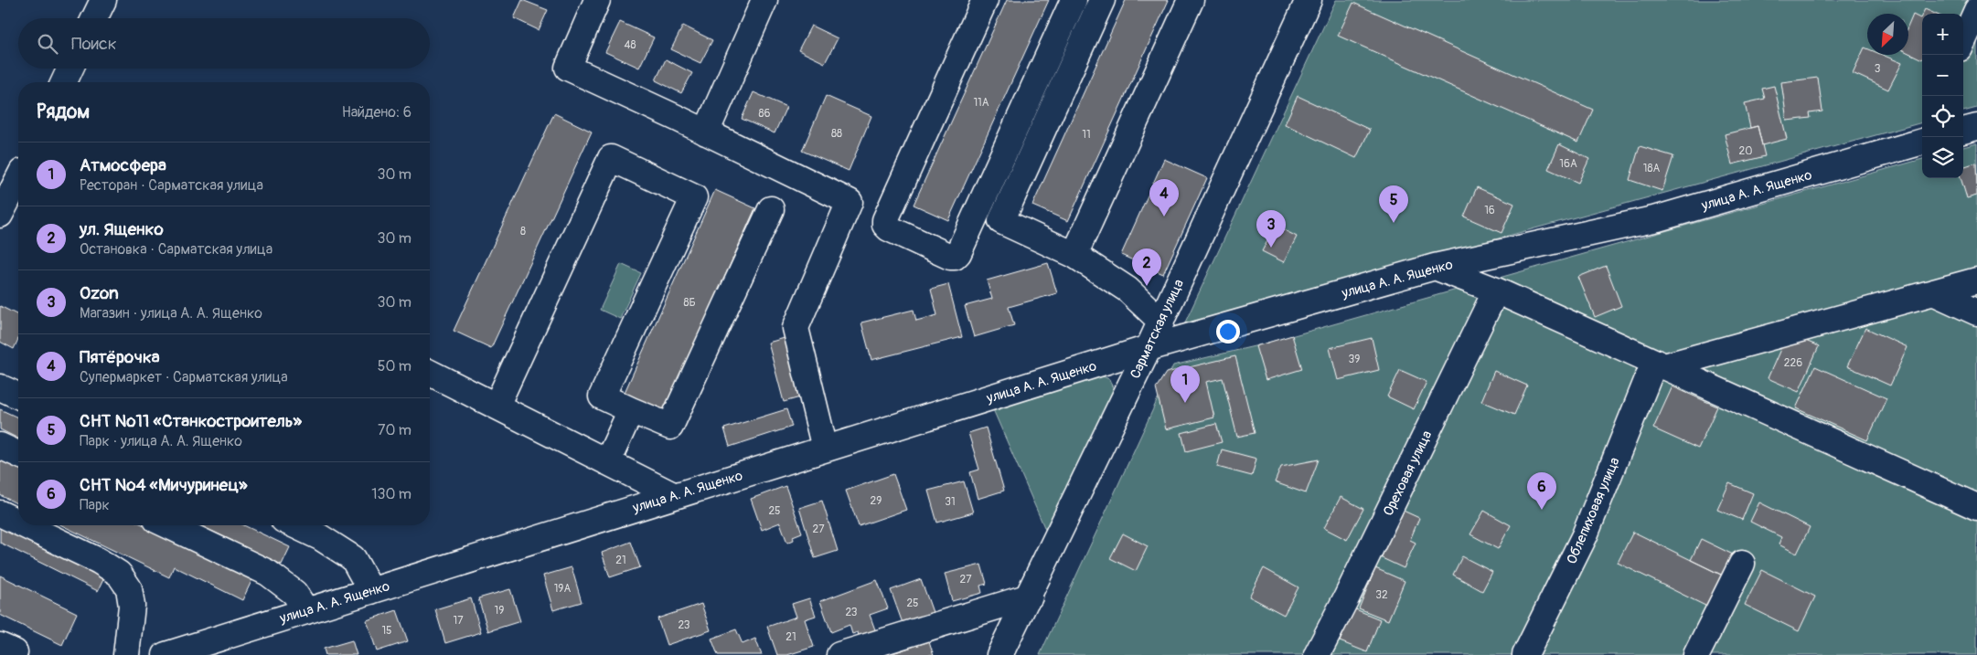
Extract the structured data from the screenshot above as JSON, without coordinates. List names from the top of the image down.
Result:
{
  "streets": {
    "street": [
      "улица А. А. Ященко",
      "Сарматская улица",
      "Ореховая улица",
      "Облепиховая улица"
    ]
  },
  "crossings": [
    ["улица А. А. Ященко", "Сарматская улица"]
  ],
  "house_numbers": [
    "48",
    "3",
    "11А",
    "86",
    "88",
    "11",
    "20",
    "16А",
    "18А",
    "16",
    "8",
    "8Б",
    "39",
    "226",
    "29",
    "31",
    "25",
    "27",
    "21",
    "27",
    "19А",
    "32",
    "25",
    "19",
    "23",
    "17",
    "23",
    "15",
    "21"
  ],
  "north": "bottom left",
  "page": {
    "map_buttons": ["+", "−"],
    "search": "Поиск",
    "heading": ["Рядом", "Найдено: 6"],
    "list": [
      {
        "mark": "1",
        "name": "Атмосфера",
        "note": "Ресторан · Сарматская улица",
        "value": "30 m"
      },
      {
        "mark": "2",
        "name": "ул. Ященко",
        "note": "Остановка · Сарматская улица",
        "value": "30 m"
      },
      {
        "mark": "3",
        "name": "Ozon",
        "note": "Магазин · улица А. А. Ященко",
        "value": "30 m"
      },
      {
        "mark": "4",
        "name": "Пятёрочка",
        "note": "Супермаркет · Сарматская улица",
        "value": "50 m"
      },
      {
        "mark": "5",
        "name": "СНТ №11 «Станкостроитель»",
        "note": "Парк · улица А. А. Ященко",
        "value": "70 m"
      },
      {
        "mark": "6",
        "name": "СНТ №4 «Мичуринец»",
        "note": "Парк",
        "value": "130 m"
      }
    ],
    "pins": [
      "4",
      "5",
      "3",
      "2",
      "1",
      "6"
    ]
  }
}
